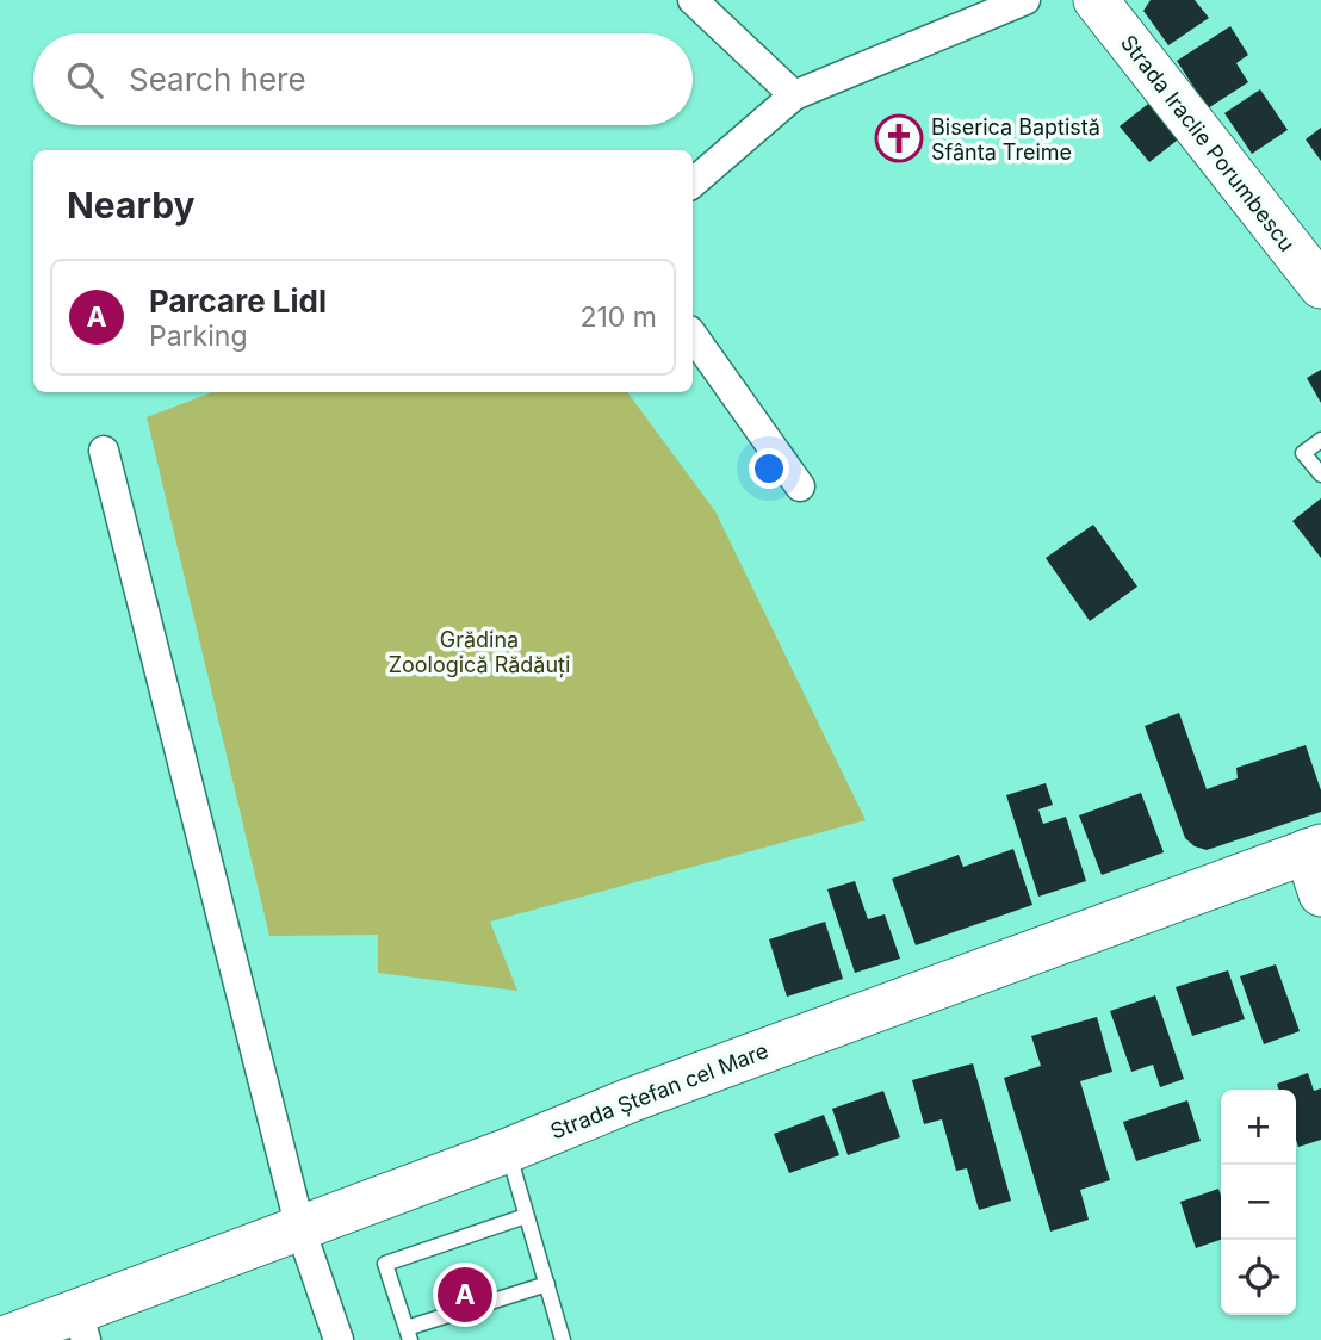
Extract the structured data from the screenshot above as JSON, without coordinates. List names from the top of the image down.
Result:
{
  "streets": {
    "main road": ["Strada Iraclie Porumbescu", "Strada Ștefan cel Mare"]
  },
  "parks": ["Grădina Zoologică Rădăuți"],
  "places": {
    "church": ["Biserica Baptistă Sfânta Treime"]
  },
  "page": {
    "search": "Search here",
    "heading": "Nearby",
    "list": [
      {
        "mark": "A",
        "name": "Parcare Lidl",
        "note": "Parking",
        "value": "210 m"
      }
    ],
    "map_buttons": ["+", "−"],
    "pins": "A"
  }
}
